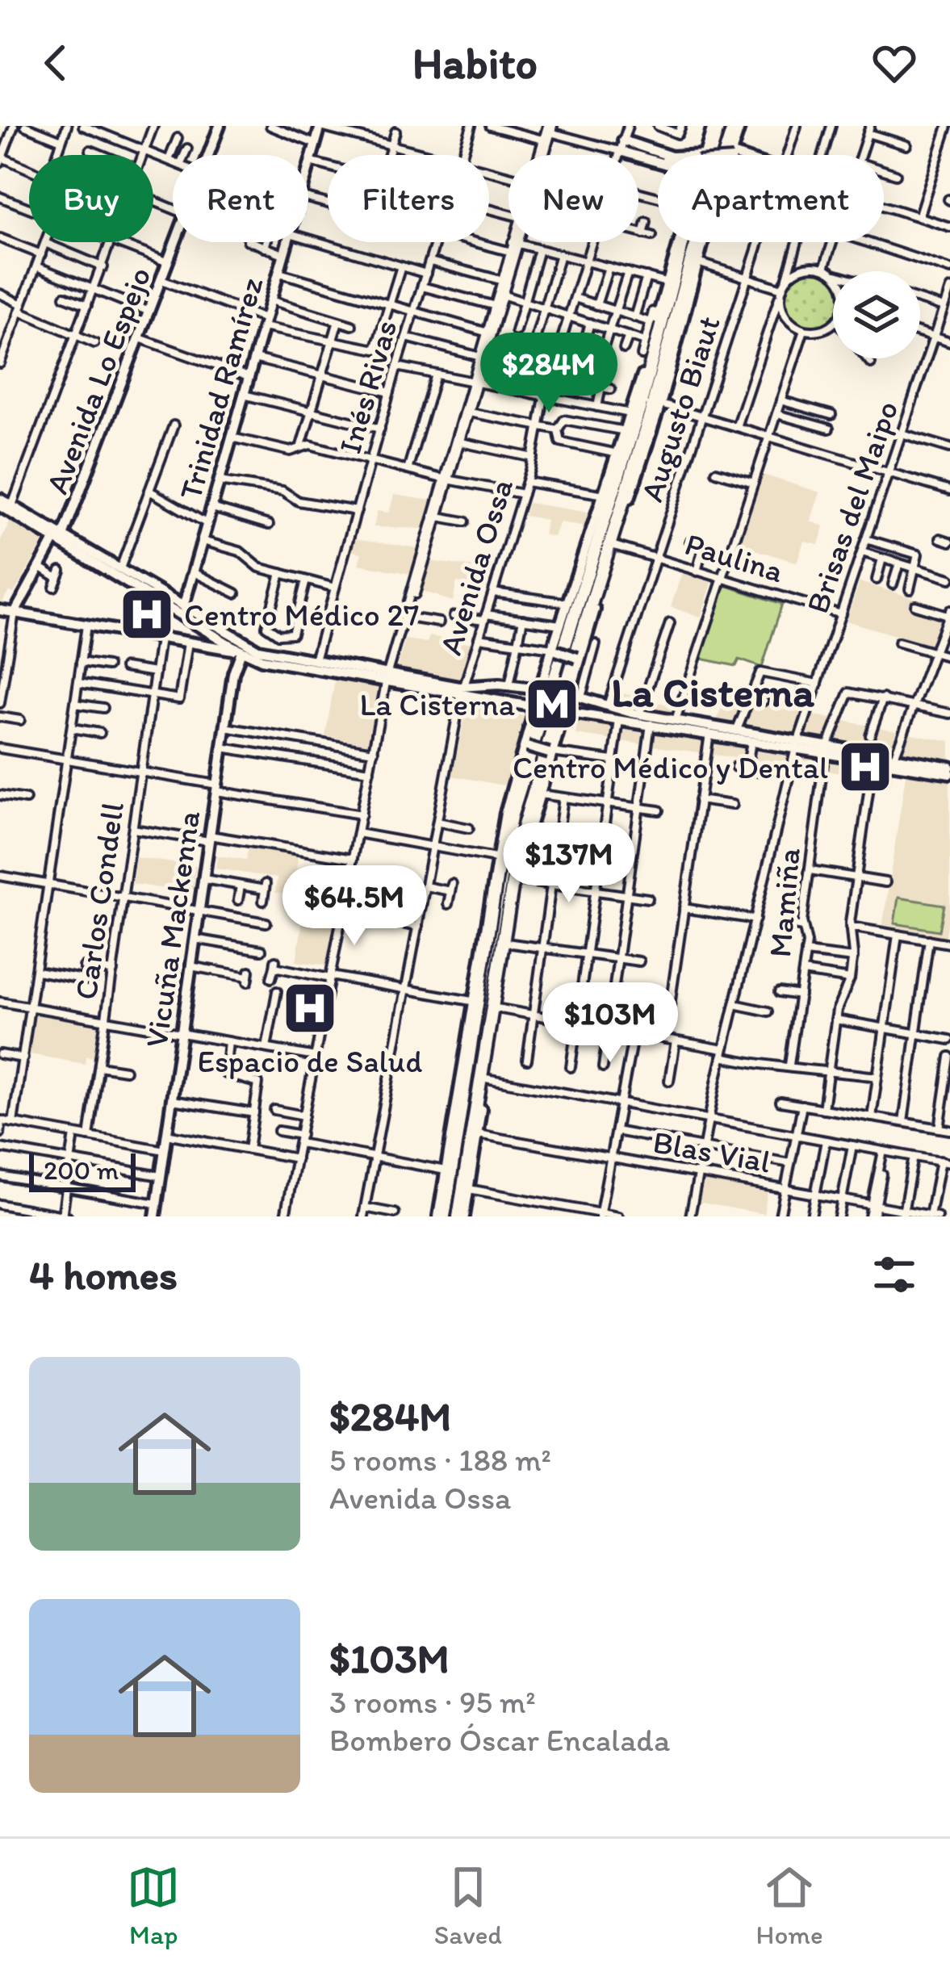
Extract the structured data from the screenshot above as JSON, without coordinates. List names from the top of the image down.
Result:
{
  "streets": {
    "main road": ["Avenida Lo Espejo", "Trinidad Ramírez", "Vicuña Mackenna"],
    "street": [
      "Inés Rivas",
      "Augusto Biaut",
      "Brisas del Maipo",
      "Paulina",
      "Avenida Ossa",
      "Carlos Condell",
      "Mamiña",
      "Blas Vial"
    ]
  },
  "crossings": [
    ["Augusto Biaut", "Paulina"],
    ["Brisas del Maipo", "Paulina"],
    ["Brisas del Maipo", "Blas Vial"]
  ],
  "districts": ["La Cisterna"],
  "places": {
    "hospital": ["Centro Médico 27", "Centro Médico y Dental", "Espacio de Salud"],
    "metro station": ["La Cisterna"]
  },
  "scale_bar": "200 m",
  "page": {
    "header": "Habito",
    "chip": [
      "Buy",
      "Rent",
      "Filters",
      "New",
      "Apartment"
    ],
    "price": [
      "$284M",
      "$137M",
      "$64.5M",
      "$103M"
    ],
    "scale": "200 m",
    "heading": "4 homes",
    "list": [
      {
        "name": "$284M",
        "note": "5 rooms · 188 m² · Avenida Ossa"
      },
      {
        "name": "$103M",
        "note": "3 rooms · 95 m² · Bombero Óscar Encalada"
      }
    ],
    "tabs": ["Map", "Saved", "Home"]
  }
}
